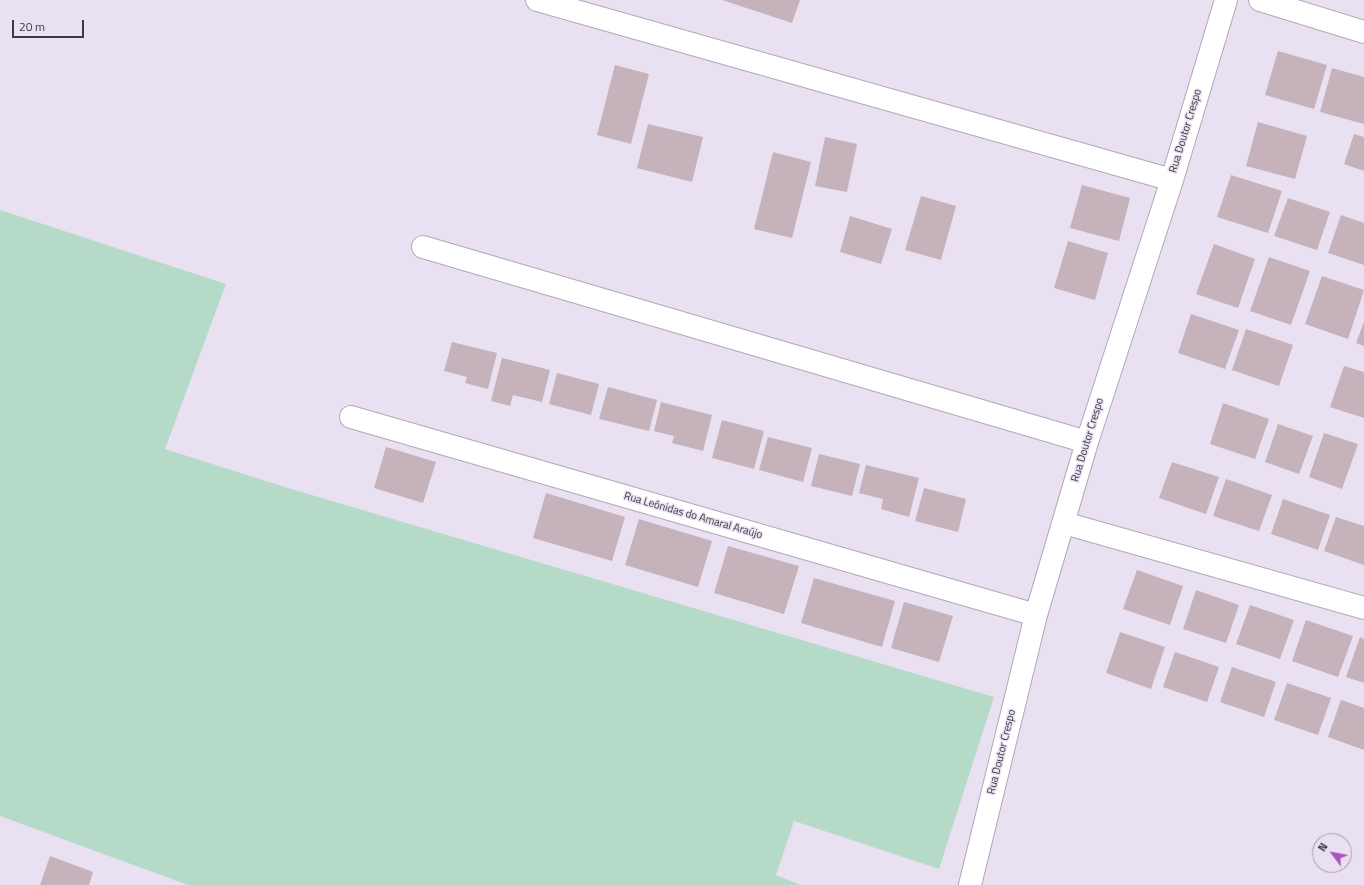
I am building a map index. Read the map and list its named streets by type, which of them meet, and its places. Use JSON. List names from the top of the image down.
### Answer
{
  "streets": {
    "street": ["Rua Doutor Crespo", "Rua Leônidas do Amaral Araújo"]
  },
  "crossings": [
    ["Rua Doutor Crespo", "Rua Leônidas do Amaral Araújo"]
  ],
  "scale_bar": "20 m",
  "north": "top left"
}
